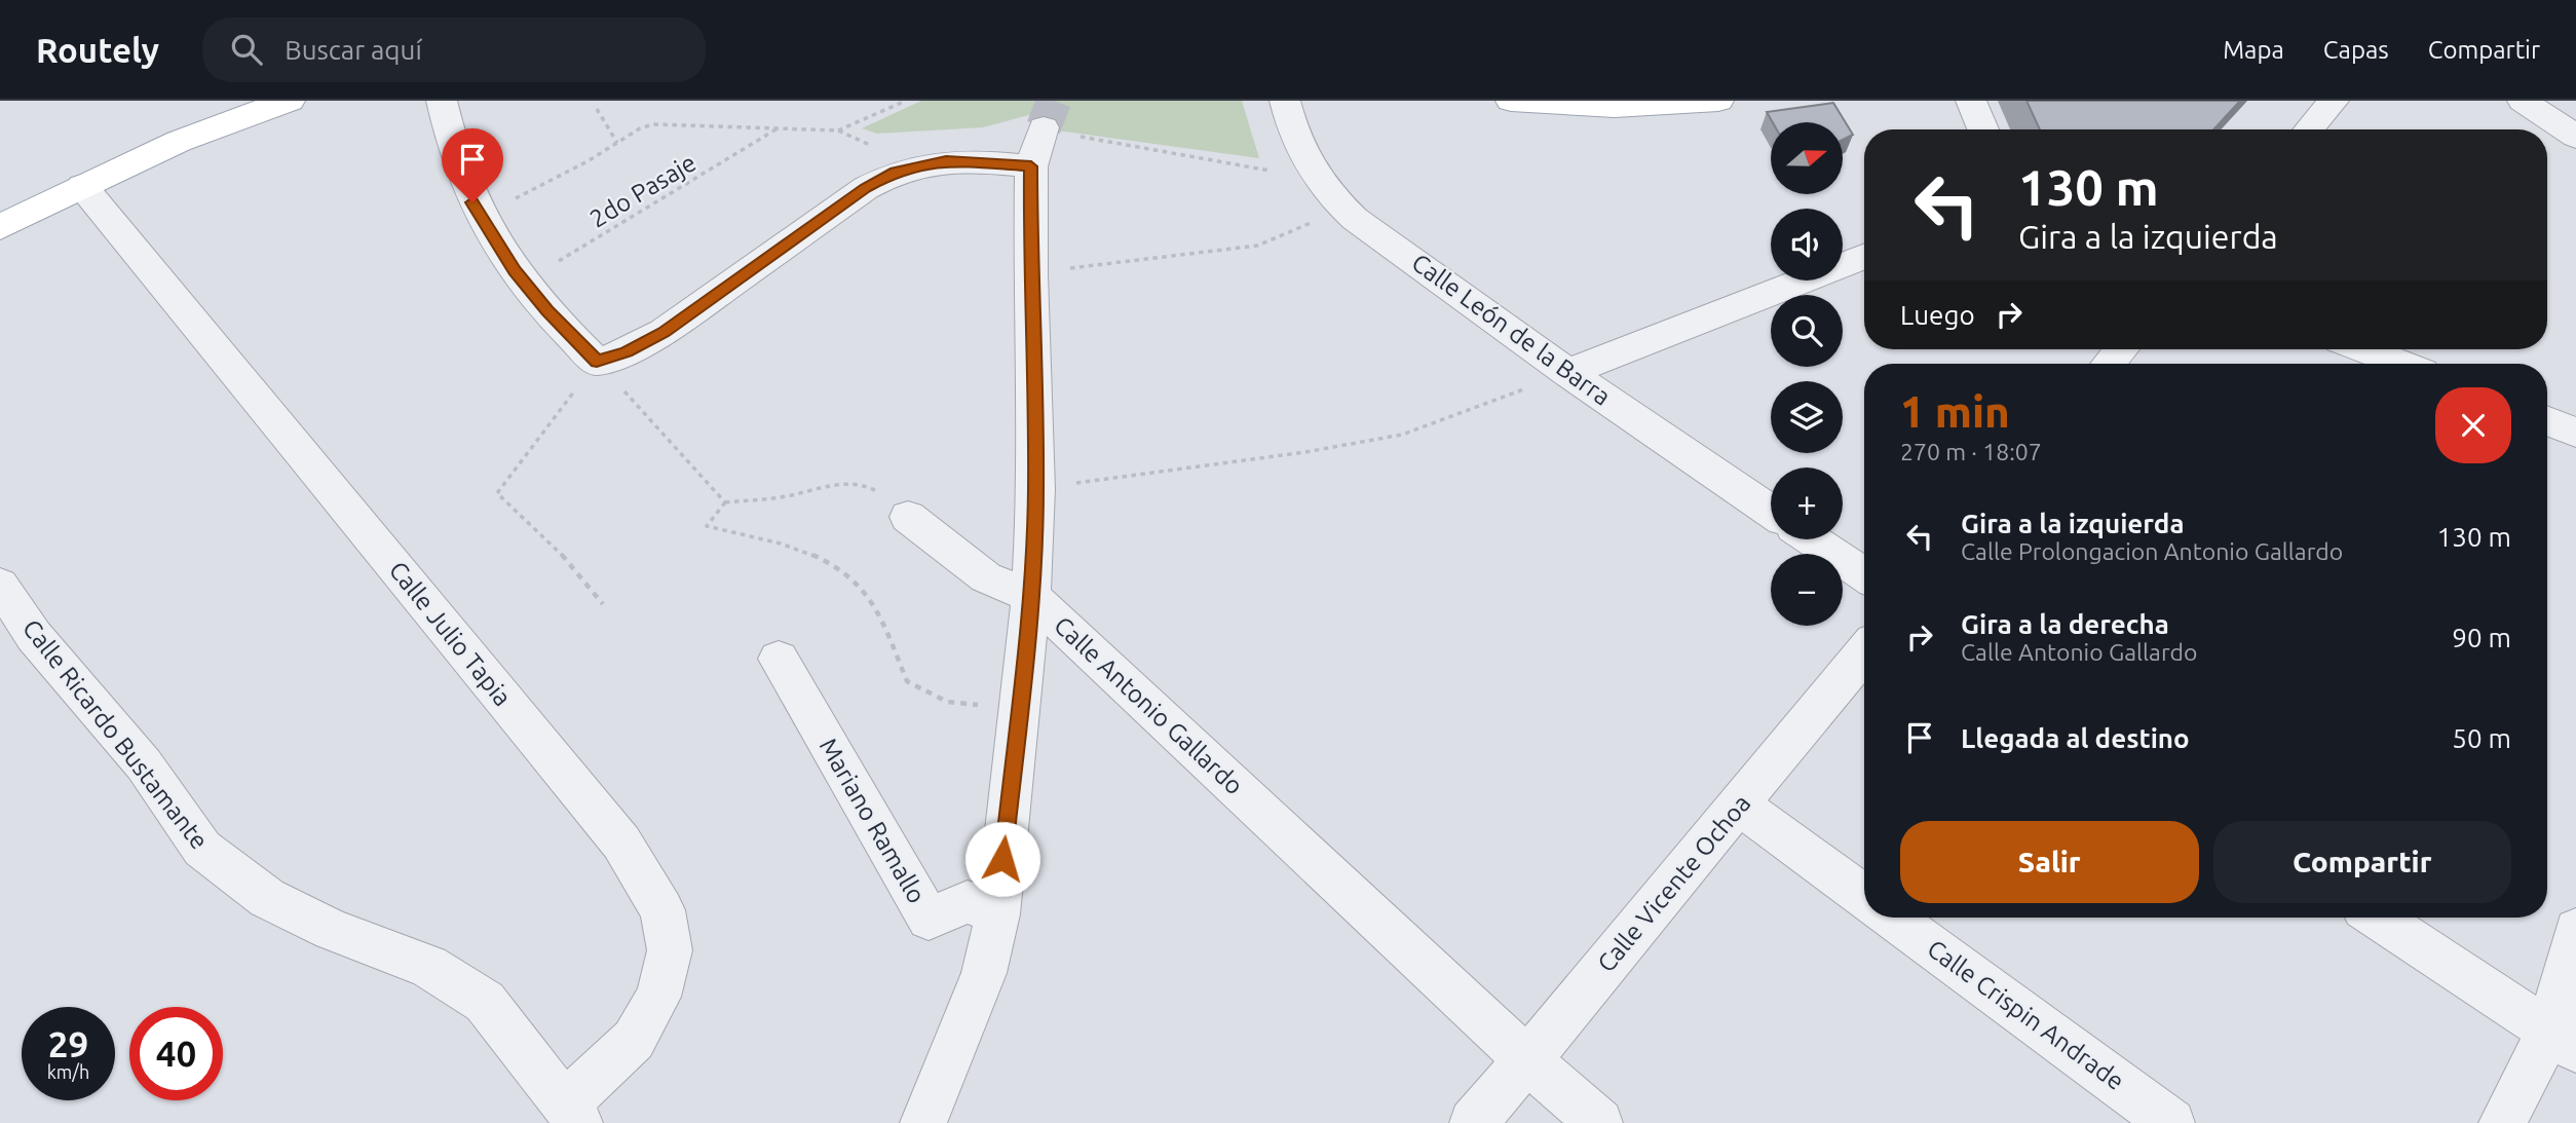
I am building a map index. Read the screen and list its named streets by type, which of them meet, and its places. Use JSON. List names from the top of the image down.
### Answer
{
  "streets": {
    "street": [
      "Calle León de la Barra",
      "Calle Julio Tapia",
      "Calle Antonio Gallardo",
      "Calle Ricardo Bustamante",
      "Mariano Ramallo",
      "Calle Vicente Ochoa",
      "Calle Crispin Andrade"
    ],
    "path": ["2do Pasaje"]
  },
  "crossings": [
    ["Calle Julio Tapia", "Calle Ricardo Bustamante"],
    ["Calle Antonio Gallardo", "Calle Vicente Ochoa"]
  ],
  "north": "right",
  "page": {
    "header": "Routely",
    "search": "Buscar aquí",
    "nav": ["Mapa", "Capas", "Compartir"],
    "map_buttons": ["+", "−"],
    "turn": ["130 m", "Gira a la izquierda"],
    "then": "Luego",
    "heading": ["1 min", "270 m · 18:07"],
    "list": [
      {
        "name": "Gira a la izquierda",
        "note": "Calle Prolongacion Antonio Gallardo",
        "value": "130 m"
      },
      {
        "name": "Gira a la derecha",
        "note": "Calle Antonio Gallardo",
        "value": "90 m"
      },
      {
        "name": "Llegada al destino",
        "value": "50 m"
      }
    ],
    "buttons": ["Salir", "Compartir"],
    "speed": "29 km/h",
    "limit": "40"
  }
}
